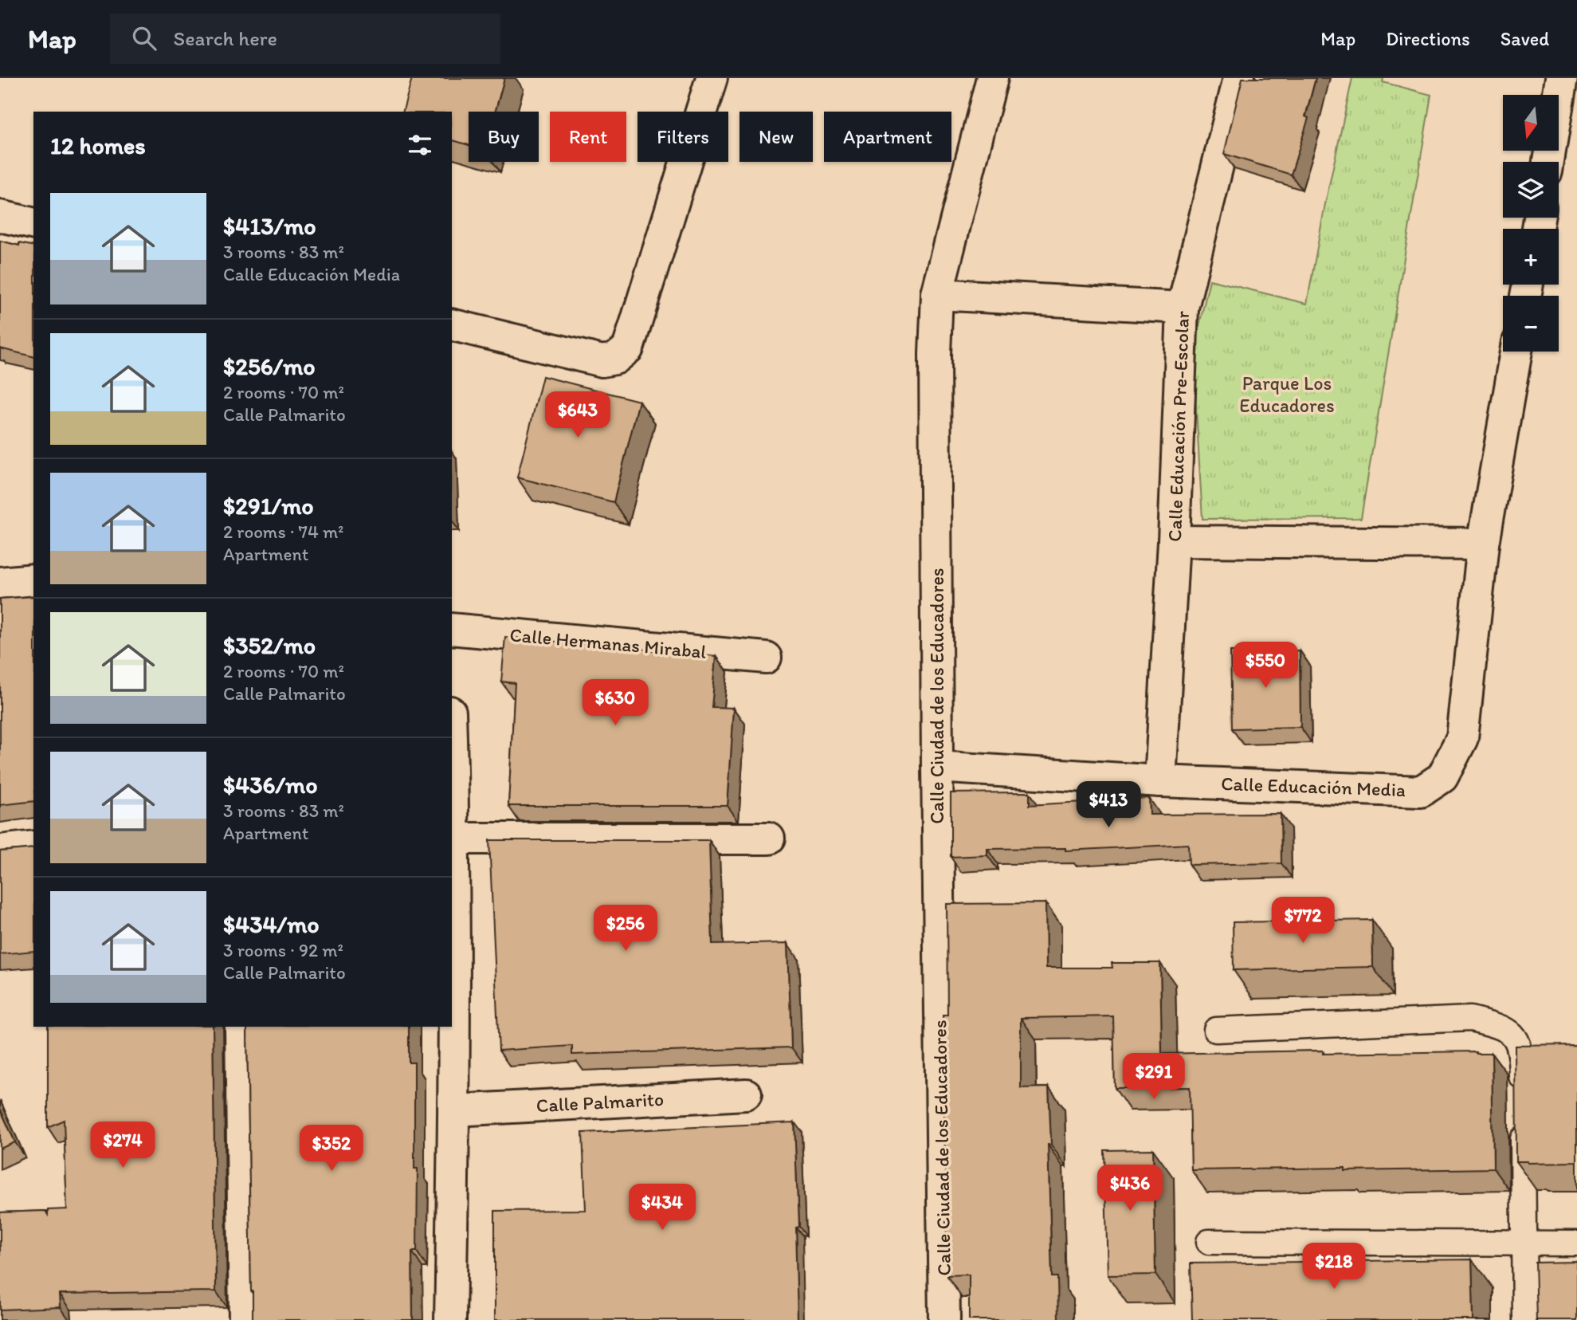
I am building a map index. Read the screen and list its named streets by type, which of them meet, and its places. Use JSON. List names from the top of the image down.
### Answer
{
  "streets": {
    "street": [
      "Calle Educación Pre-Escolar",
      "Calle Hermanas Mirabal",
      "Calle Ciudad de los Educadores",
      "Calle Educación Media",
      "Calle Palmarito"
    ]
  },
  "crossings": [
    ["Calle Educación Pre-Escolar", "Calle Educación Media"],
    ["Calle Ciudad de los Educadores", "Calle Educación Media"]
  ],
  "parks": ["Parque Los Educadores"],
  "north": "bottom",
  "page": {
    "header": "Map",
    "search": "Search here",
    "nav": ["Map", "Directions", "Saved"],
    "map_buttons": ["+", "−"],
    "chip": [
      "Buy",
      "Rent",
      "Filters",
      "New",
      "Apartment"
    ],
    "heading": "12 homes",
    "list": [
      {
        "name": "$413/mo",
        "note": "3 rooms · 83 m² · Calle Educación Media"
      },
      {
        "name": "$256/mo",
        "note": "2 rooms · 70 m² · Calle Palmarito"
      },
      {
        "name": "$291/mo",
        "note": "2 rooms · 74 m² · Apartment"
      },
      {
        "name": "$352/mo",
        "note": "2 rooms · 70 m² · Calle Palmarito"
      },
      {
        "name": "$436/mo",
        "note": "3 rooms · 83 m² · Apartment"
      },
      {
        "name": "$434/mo",
        "note": "3 rooms · 92 m² · Calle Palmarito"
      }
    ],
    "price": [
      "$643",
      "$550",
      "$630",
      "$413",
      "$772",
      "$256",
      "$291",
      "$274",
      "$352",
      "$436",
      "$434",
      "$218"
    ]
  }
}
